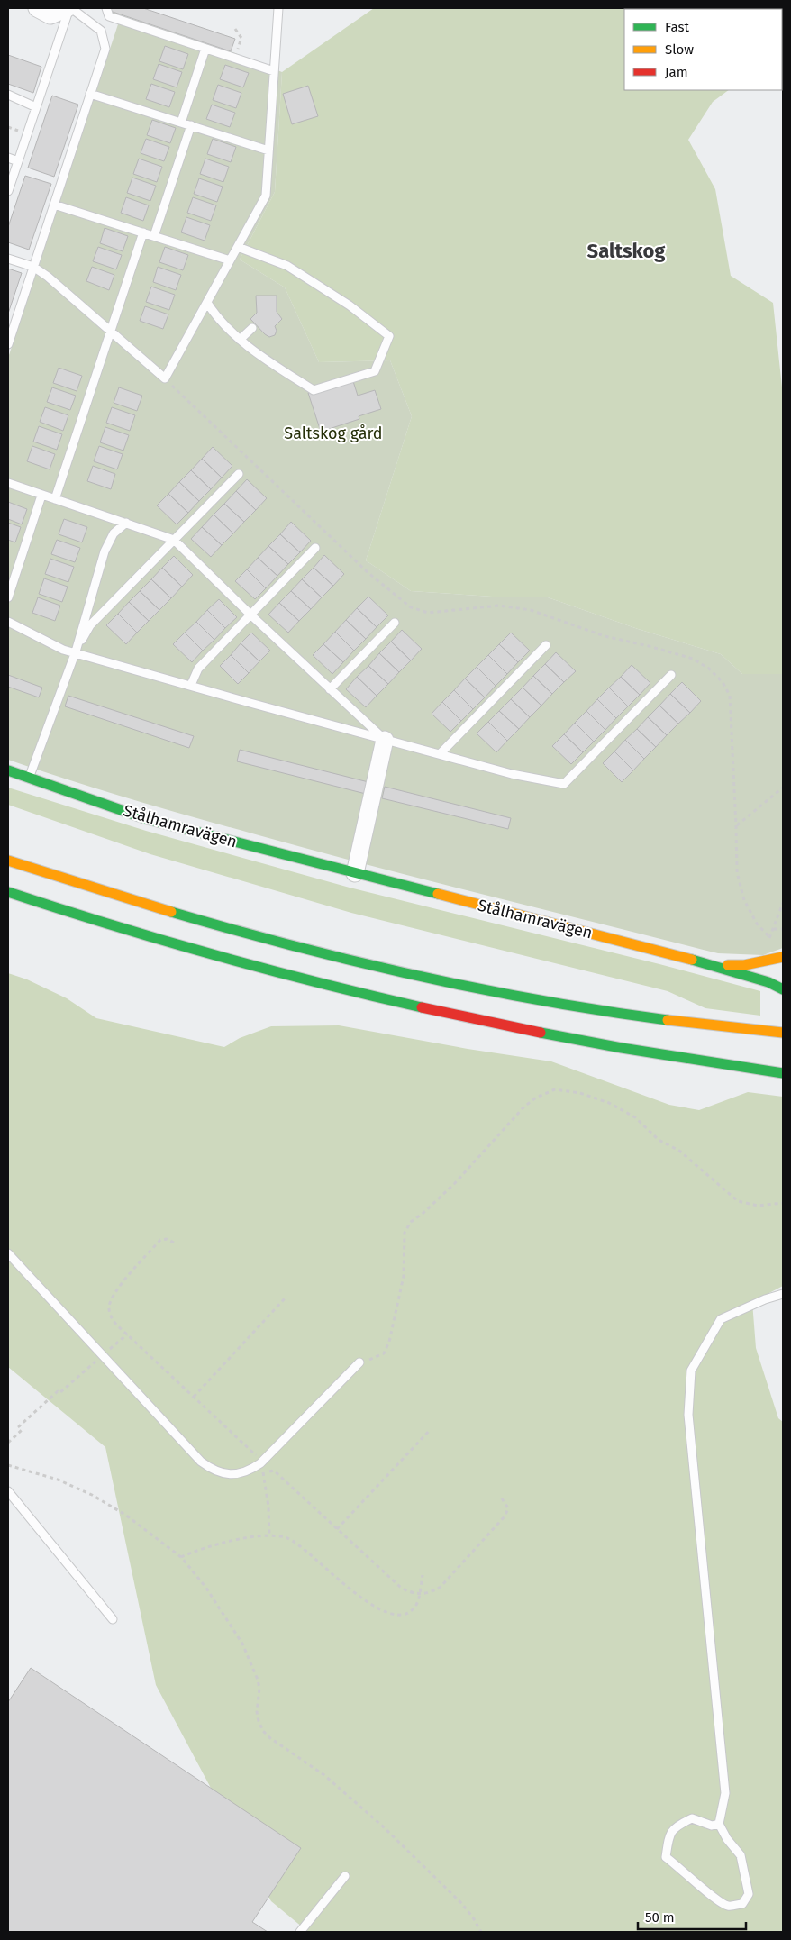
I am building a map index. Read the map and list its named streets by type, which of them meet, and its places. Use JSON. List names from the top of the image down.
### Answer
{
  "streets": {
    "main road": ["Stålhamravägen"]
  },
  "districts": ["Saltskog"],
  "parks": ["Saltskog gård"],
  "legend": ["Fast", "Slow", "Jam"],
  "scale_bar": "50 m"
}
